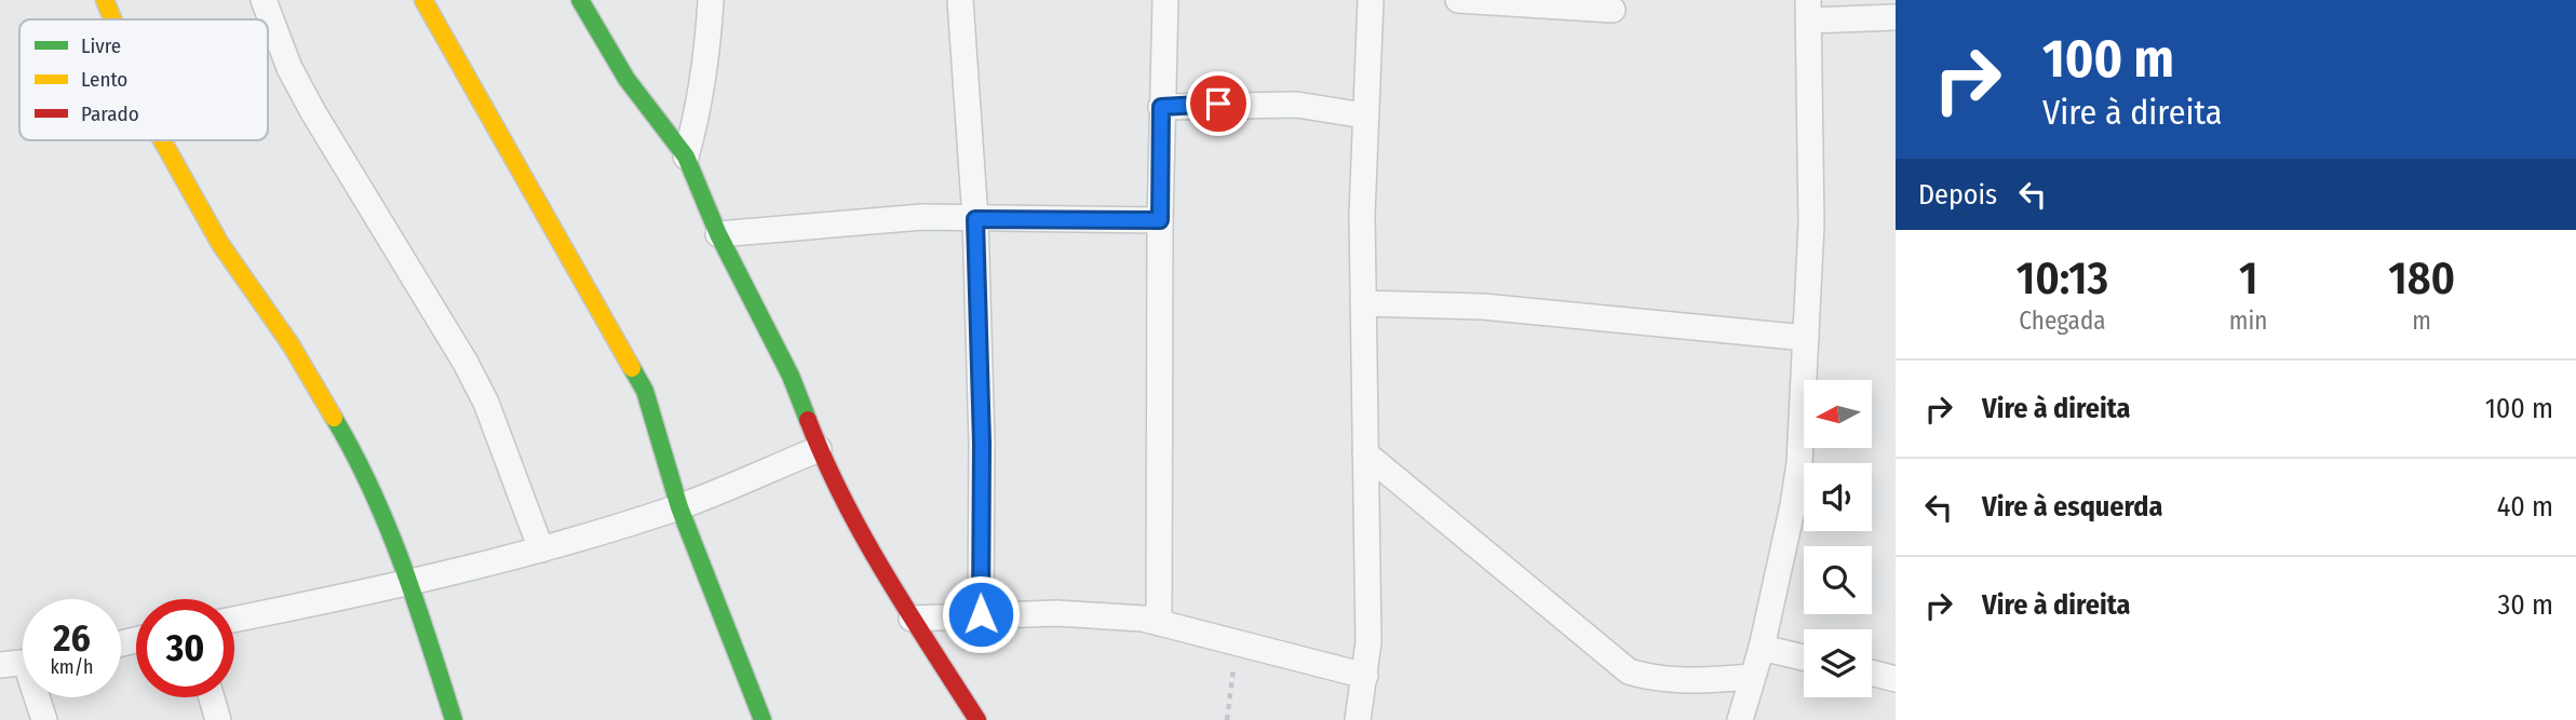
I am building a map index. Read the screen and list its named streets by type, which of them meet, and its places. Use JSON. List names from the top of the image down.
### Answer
{
  "legend": ["Livre", "Lento", "Parado"],
  "north": "left",
  "page": {
    "turn": ["100 m", "Vire à direita"],
    "then": "Depois",
    "eta": [
      "10:13",
      "Chegada",
      "1",
      "min",
      "180",
      "m"
    ],
    "list": [
      {
        "name": "Vire à direita",
        "value": "100 m"
      },
      {
        "name": "Vire à esquerda",
        "value": "40 m"
      },
      {
        "name": "Vire à direita",
        "value": "30 m"
      }
    ],
    "speed": "26 km/h",
    "limit": "30"
  }
}
